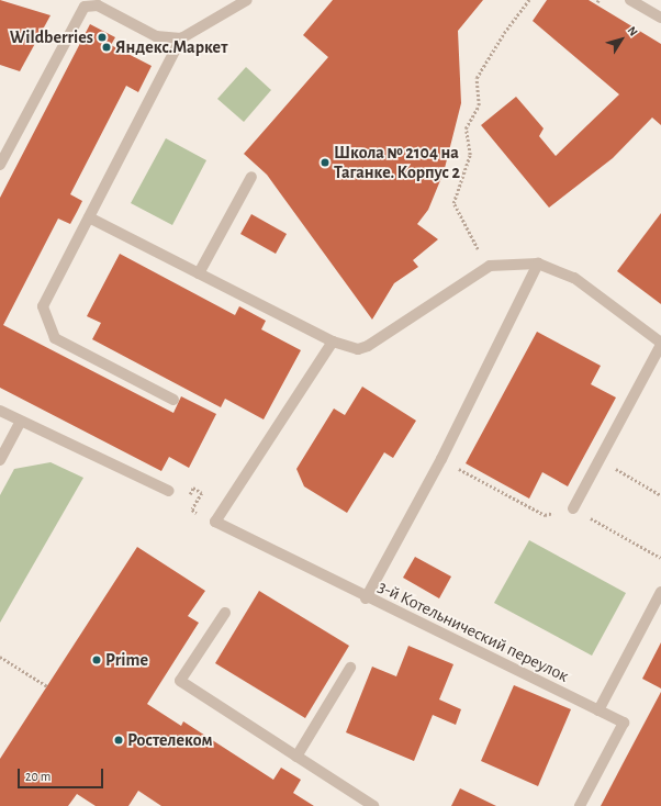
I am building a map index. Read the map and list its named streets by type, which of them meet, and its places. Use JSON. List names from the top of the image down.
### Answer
{
  "streets": {
    "street": ["3-й Котельнический переулок"]
  },
  "places": [
    "Wildberries",
    "Яндекс.Маркет",
    "Школа № 2104 на Таганке. Корпус 2",
    "Prime",
    "Ростелеком"
  ],
  "scale_bar": "20 m",
  "north": "top right"
}
